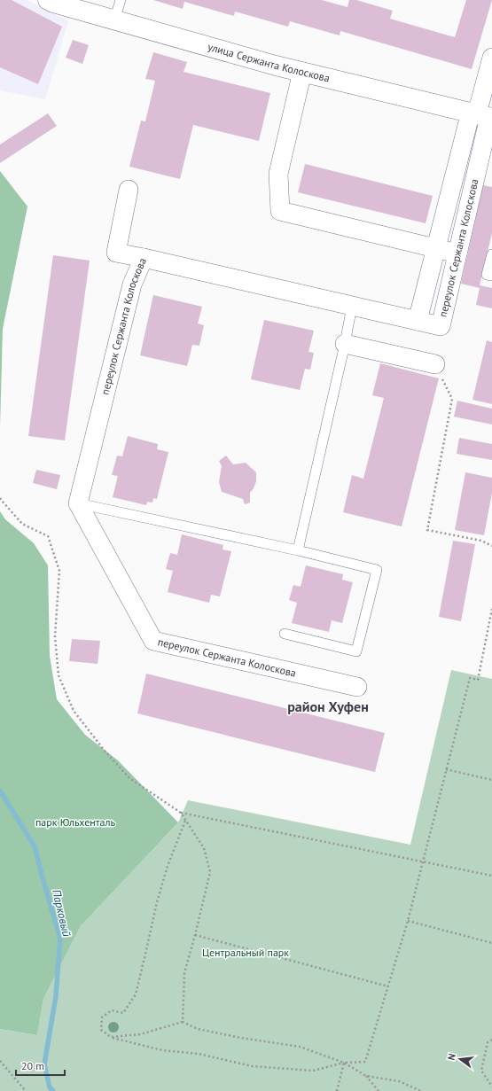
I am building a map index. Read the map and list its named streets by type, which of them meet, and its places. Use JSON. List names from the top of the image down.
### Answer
{
  "streets": {
    "main road": ["улица Сержанта Колоскова"],
    "street": ["переулок Сержанта Колоскова"]
  },
  "crossings": [
    ["улица Сержанта Колоскова", "переулок Сержанта Колоскова"]
  ],
  "districts": ["район Хуфен"],
  "water": ["Парковый"],
  "parks": ["парк Юльхенталь", "Центральный парк"],
  "scale_bar": "20 m",
  "north": "left"
}
